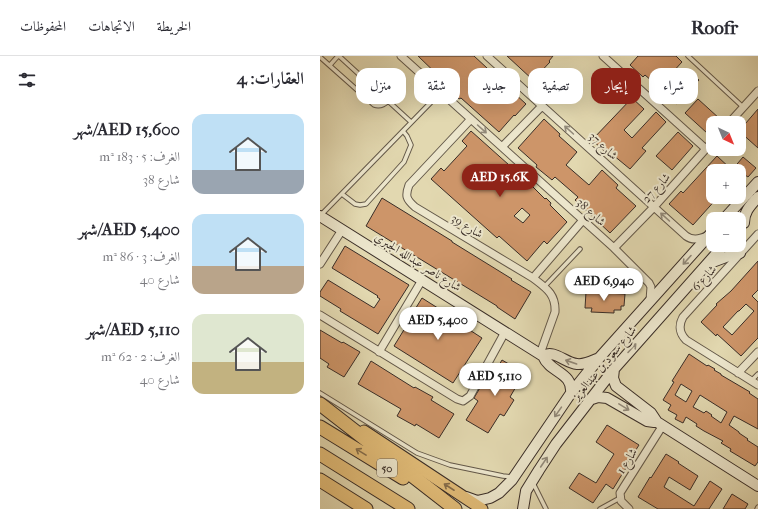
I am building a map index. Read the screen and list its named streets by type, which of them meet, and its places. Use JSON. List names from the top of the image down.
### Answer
{
  "streets": {
    "highway": ["50"],
    "main road": ["شارع ناصر عبدالله الجبري", "شارع سعود بن عبدالعزيز"],
    "street": [
      "شارع 37",
      "شارع 27",
      "شارع 38",
      "شارع 39",
      "شارع 6",
      "شارع 1"
    ]
  },
  "crossings": [
    ["شارع 37", "شارع 27"],
    ["شارع 27", "شارع 38"],
    ["شارع 38", "شارع 39"],
    ["شارع 38", "شارع سعود بن عبدالعزيز"],
    ["شارع 39", "شارع ناصر عبدالله الجبري"],
    ["شارع ناصر عبدالله الجبري", "شارع سعود بن عبدالعزيز"]
  ],
  "one_way": ["شارع 37"],
  "north": "bottom right",
  "page": {
    "header": "Roofr",
    "nav": ["الخريطة", "الاتجاهات", "المحفوظات"],
    "heading": "العقارات: 4",
    "chip": [
      "شراء",
      "إيجار",
      "تصفية",
      "جديد",
      "شقة",
      "منزل"
    ],
    "list": [
      {
        "name": "AED 15,600/شهر",
        "note": "الغرف: 5 · 183 m² · شارع 38"
      },
      {
        "name": "AED 5,400/شهر",
        "note": "الغرف: 3 · 86 m² · شارع 40"
      },
      {
        "name": "AED 5,110/شهر",
        "note": "الغرف: 2 · 62 m² · شارع 40"
      }
    ],
    "map_buttons": ["+", "−"],
    "price": [
      "AED 15.6K",
      "AED 6,940",
      "AED 5,400",
      "AED 5,110"
    ]
  }
}
